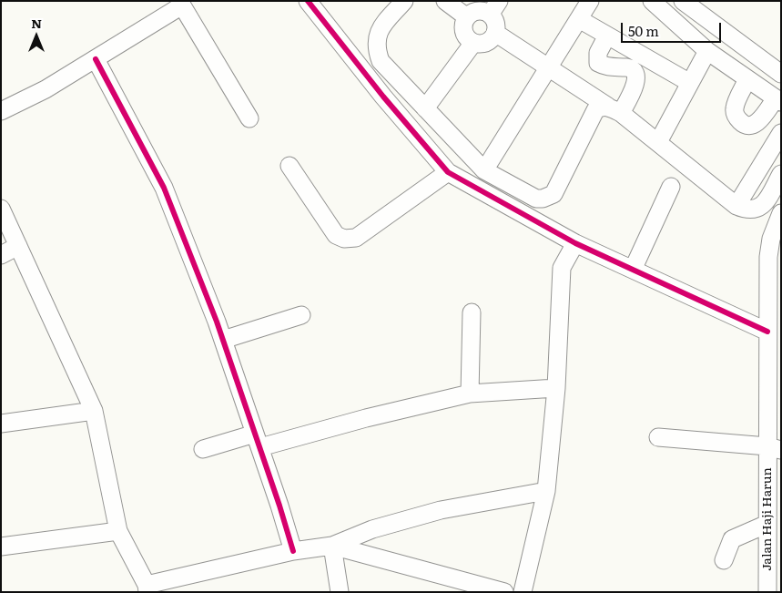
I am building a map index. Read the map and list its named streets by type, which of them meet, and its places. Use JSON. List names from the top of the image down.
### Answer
{
  "streets": {
    "street": ["Jalan Haji Harun"]
  },
  "scale_bar": "50 m",
  "north": "top"
}
